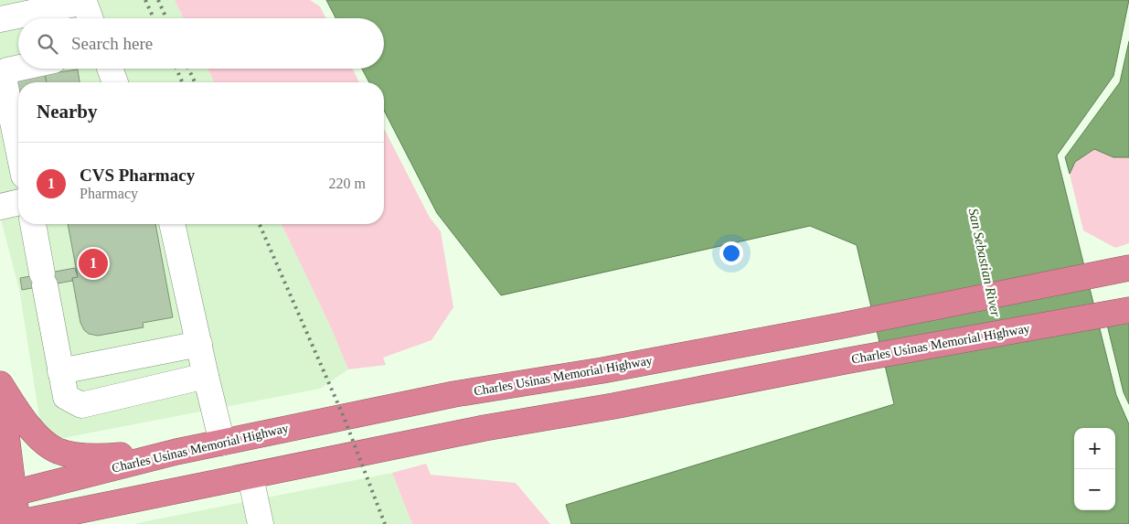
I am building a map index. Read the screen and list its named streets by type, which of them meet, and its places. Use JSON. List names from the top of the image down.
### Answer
{
  "streets": {
    "highway": ["Charles Usinas Memorial Highway"]
  },
  "water": ["San Sebastian River"],
  "page": {
    "search": "Search here",
    "heading": "Nearby",
    "list": [
      {
        "mark": "1",
        "name": "CVS Pharmacy",
        "note": "Pharmacy",
        "value": "220 m"
      }
    ],
    "pins": "1",
    "map_buttons": ["+", "−"]
  }
}
